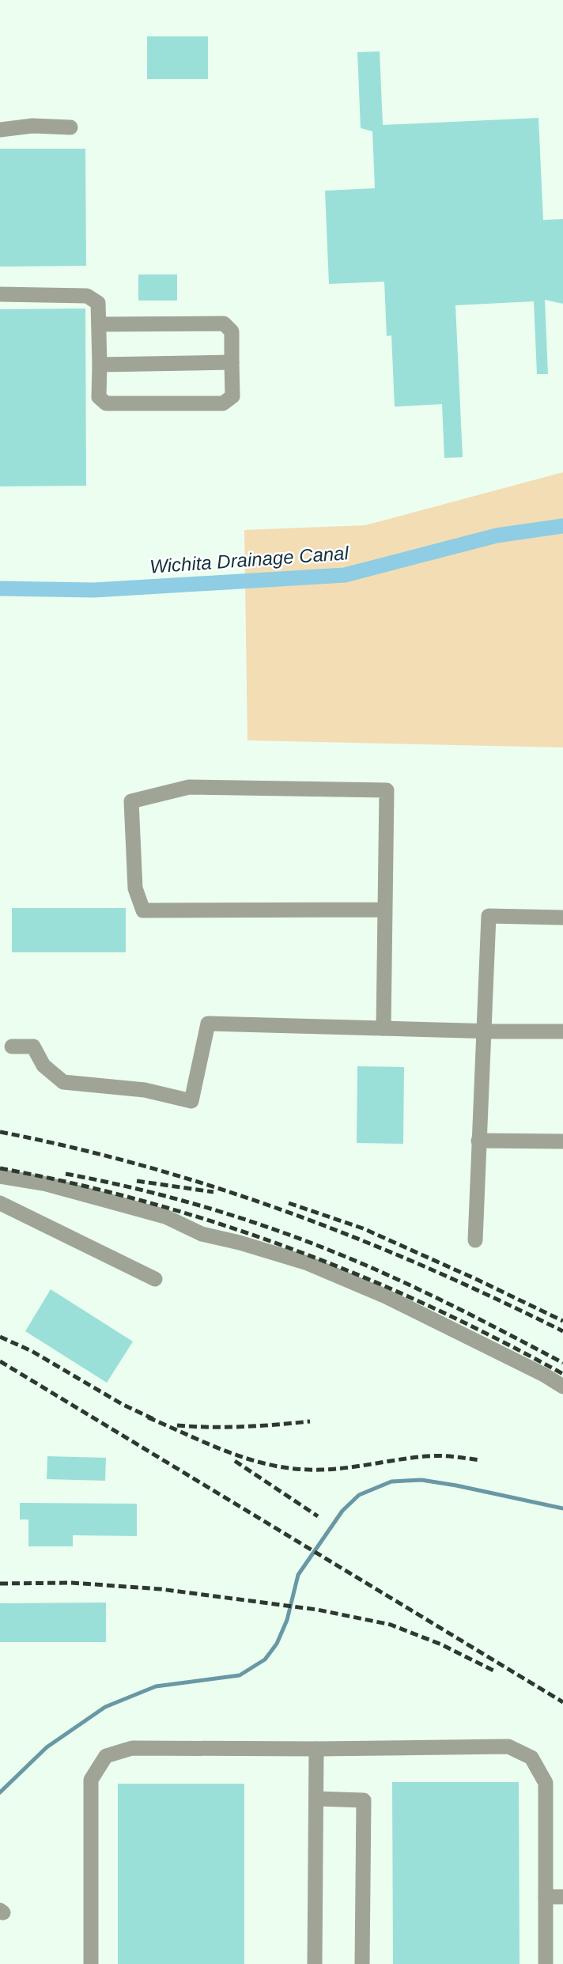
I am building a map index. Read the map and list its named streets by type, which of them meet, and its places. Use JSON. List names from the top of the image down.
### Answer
{
  "water": ["Wichita Drainage Canal"]
}
